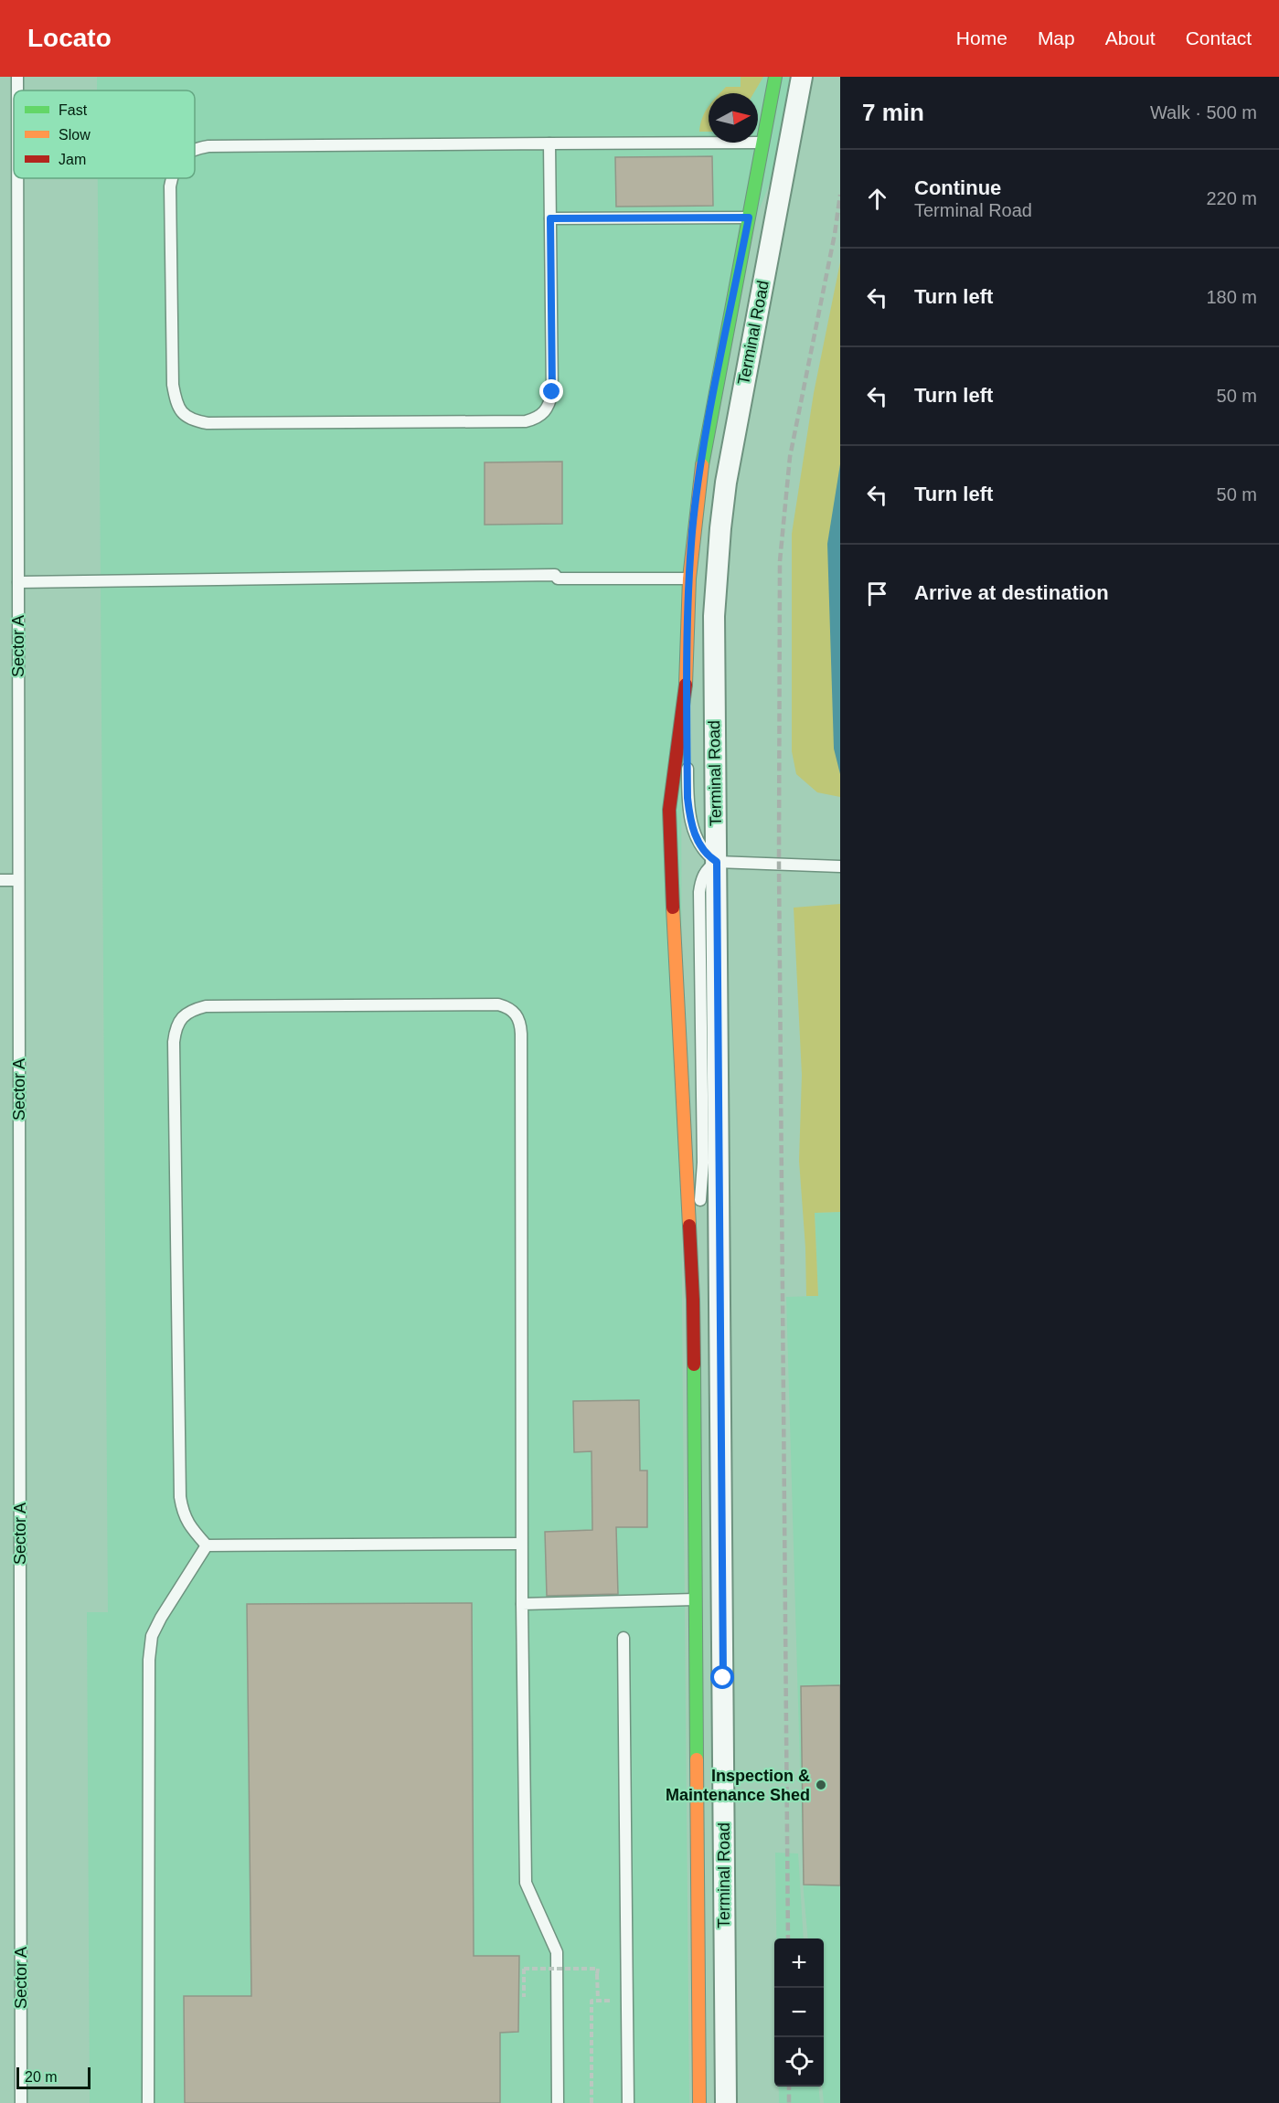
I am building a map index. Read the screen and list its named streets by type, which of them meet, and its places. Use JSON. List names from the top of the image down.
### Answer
{
  "streets": {
    "street": ["Terminal Road"],
    "lane": ["Sector A"]
  },
  "places": ["Inspection & Maintenance Shed"],
  "legend": ["Fast", "Slow", "Jam"],
  "scale_bar": "20 m",
  "north": "right",
  "page": {
    "header": "Locato",
    "nav": [
      "Home",
      "Map",
      "About",
      "Contact"
    ],
    "heading": ["7 min", "Walk · 500 m"],
    "list": [
      ["Continue", "Terminal Road", "220 m"],
      ["Turn left", "180 m"],
      ["Turn left", "50 m"],
      ["Turn left", "50 m"],
      "Arrive at destination"
    ],
    "map_buttons": ["+", "−"],
    "scale": "20 m"
  }
}
